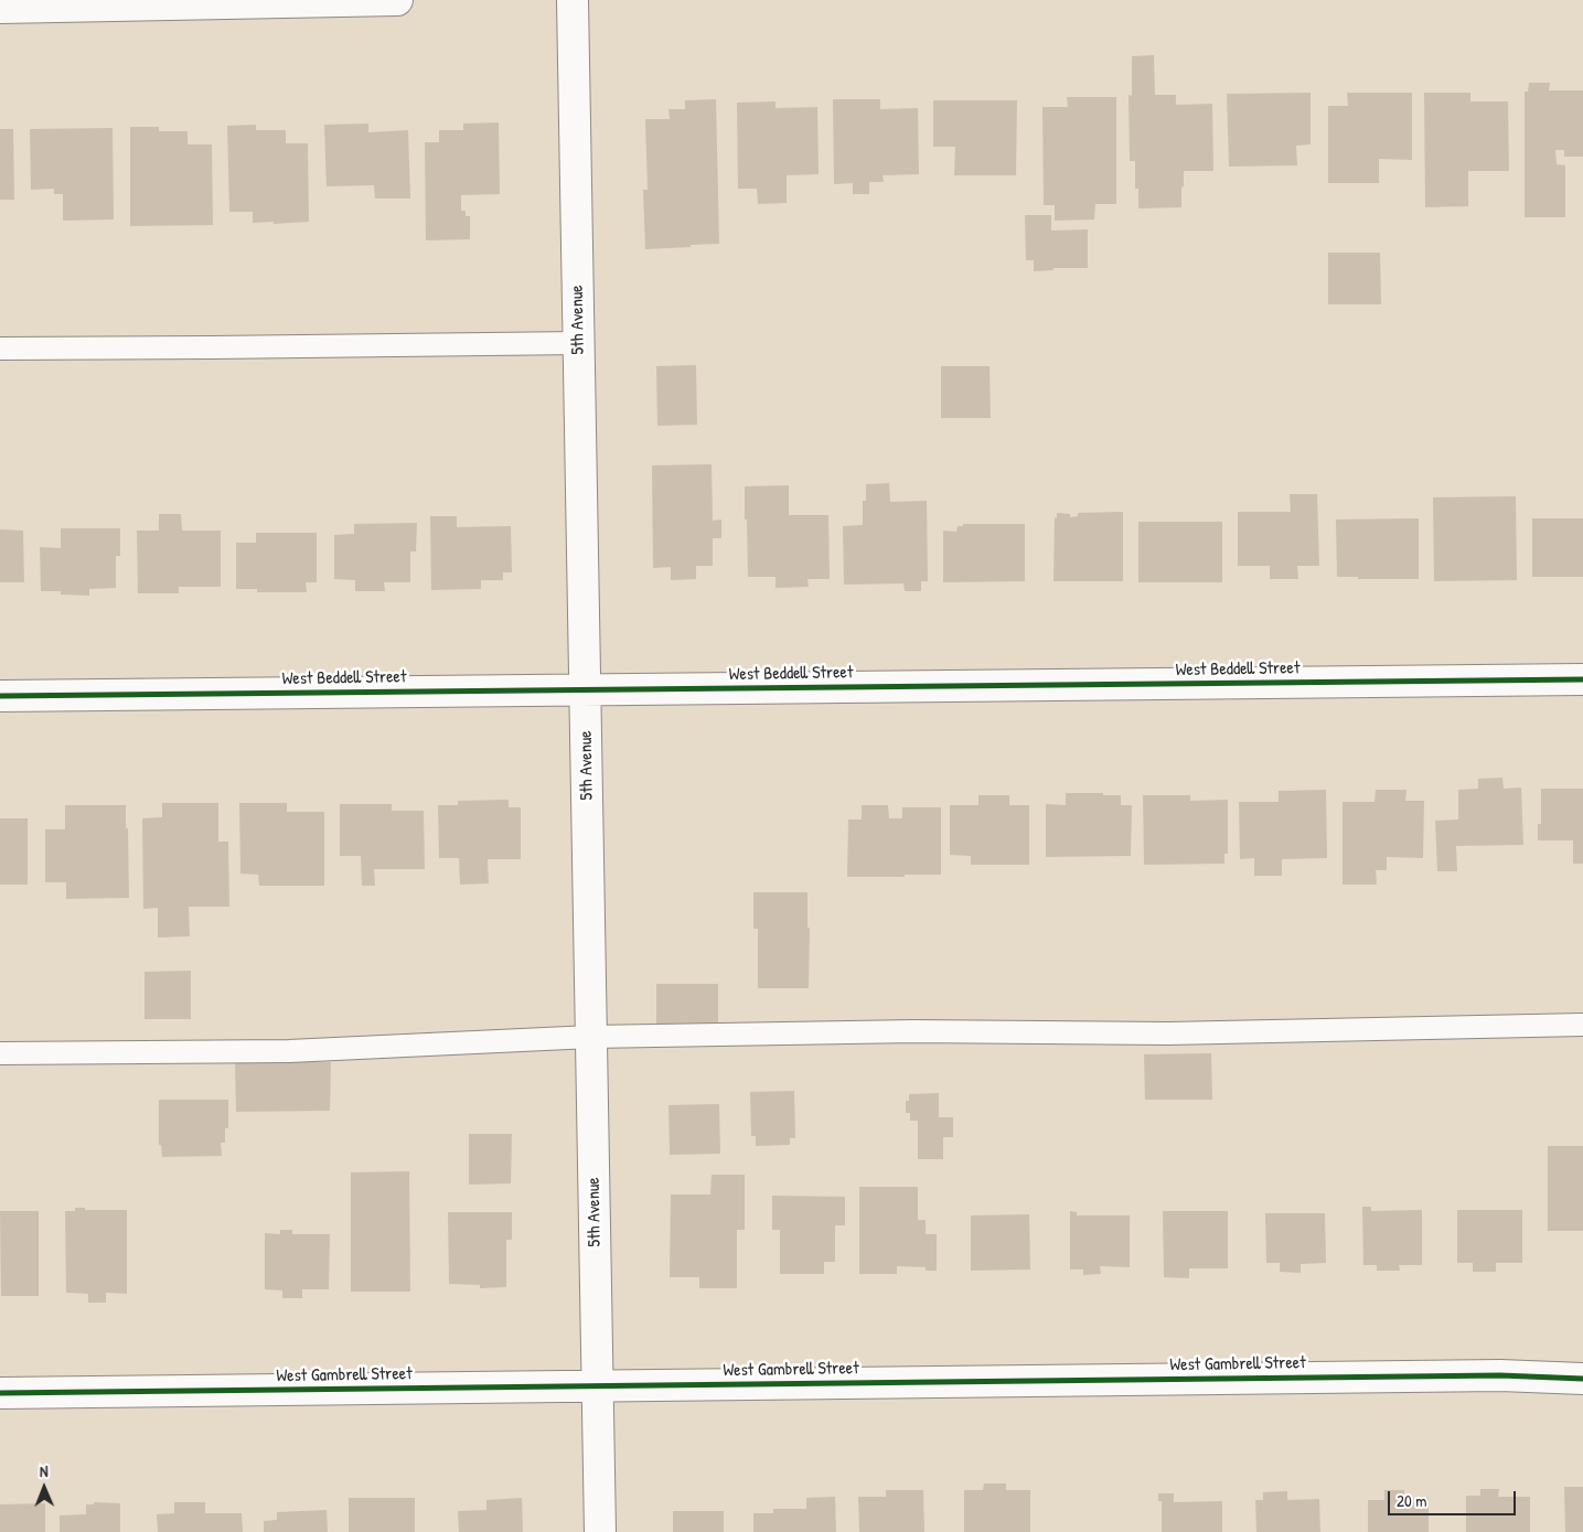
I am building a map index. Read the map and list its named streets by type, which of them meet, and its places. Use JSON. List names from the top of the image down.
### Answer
{
  "streets": {
    "street": ["5th Avenue", "West Beddell Street", "West Gambrell Street"]
  },
  "crossings": [
    ["5th Avenue", "West Beddell Street"],
    ["5th Avenue", "West Gambrell Street"]
  ],
  "scale_bar": "20 m",
  "north": "top"
}
